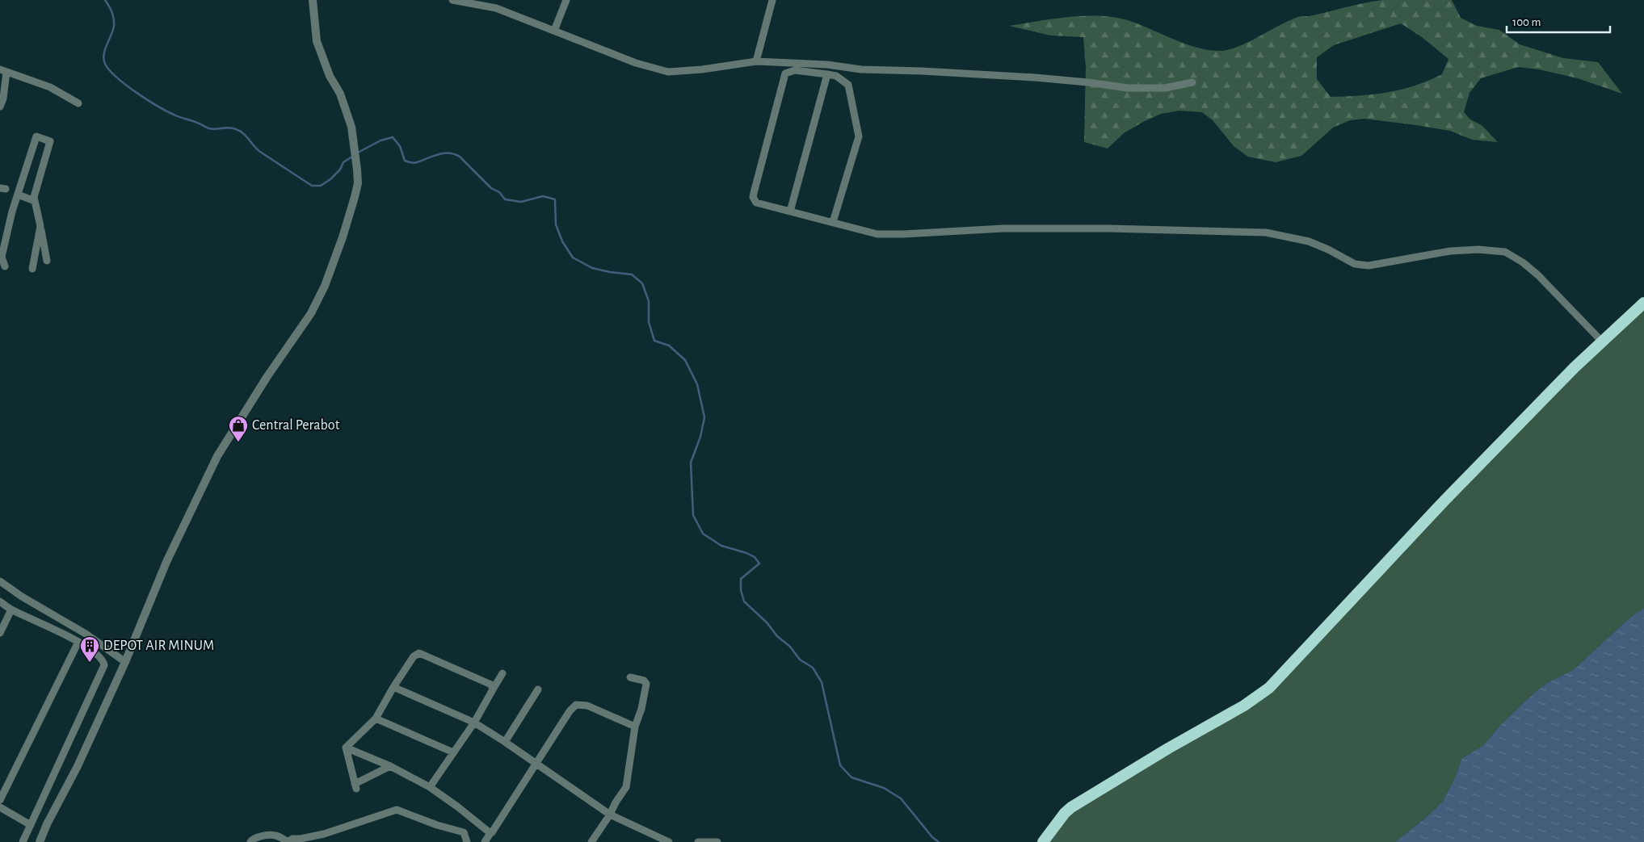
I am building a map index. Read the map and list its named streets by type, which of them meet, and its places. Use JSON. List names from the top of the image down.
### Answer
{
  "places": {
    "shop": ["Central Perabot"],
    "building": ["DEPOT AIR MINUM"]
  },
  "scale_bar": "100 m"
}
